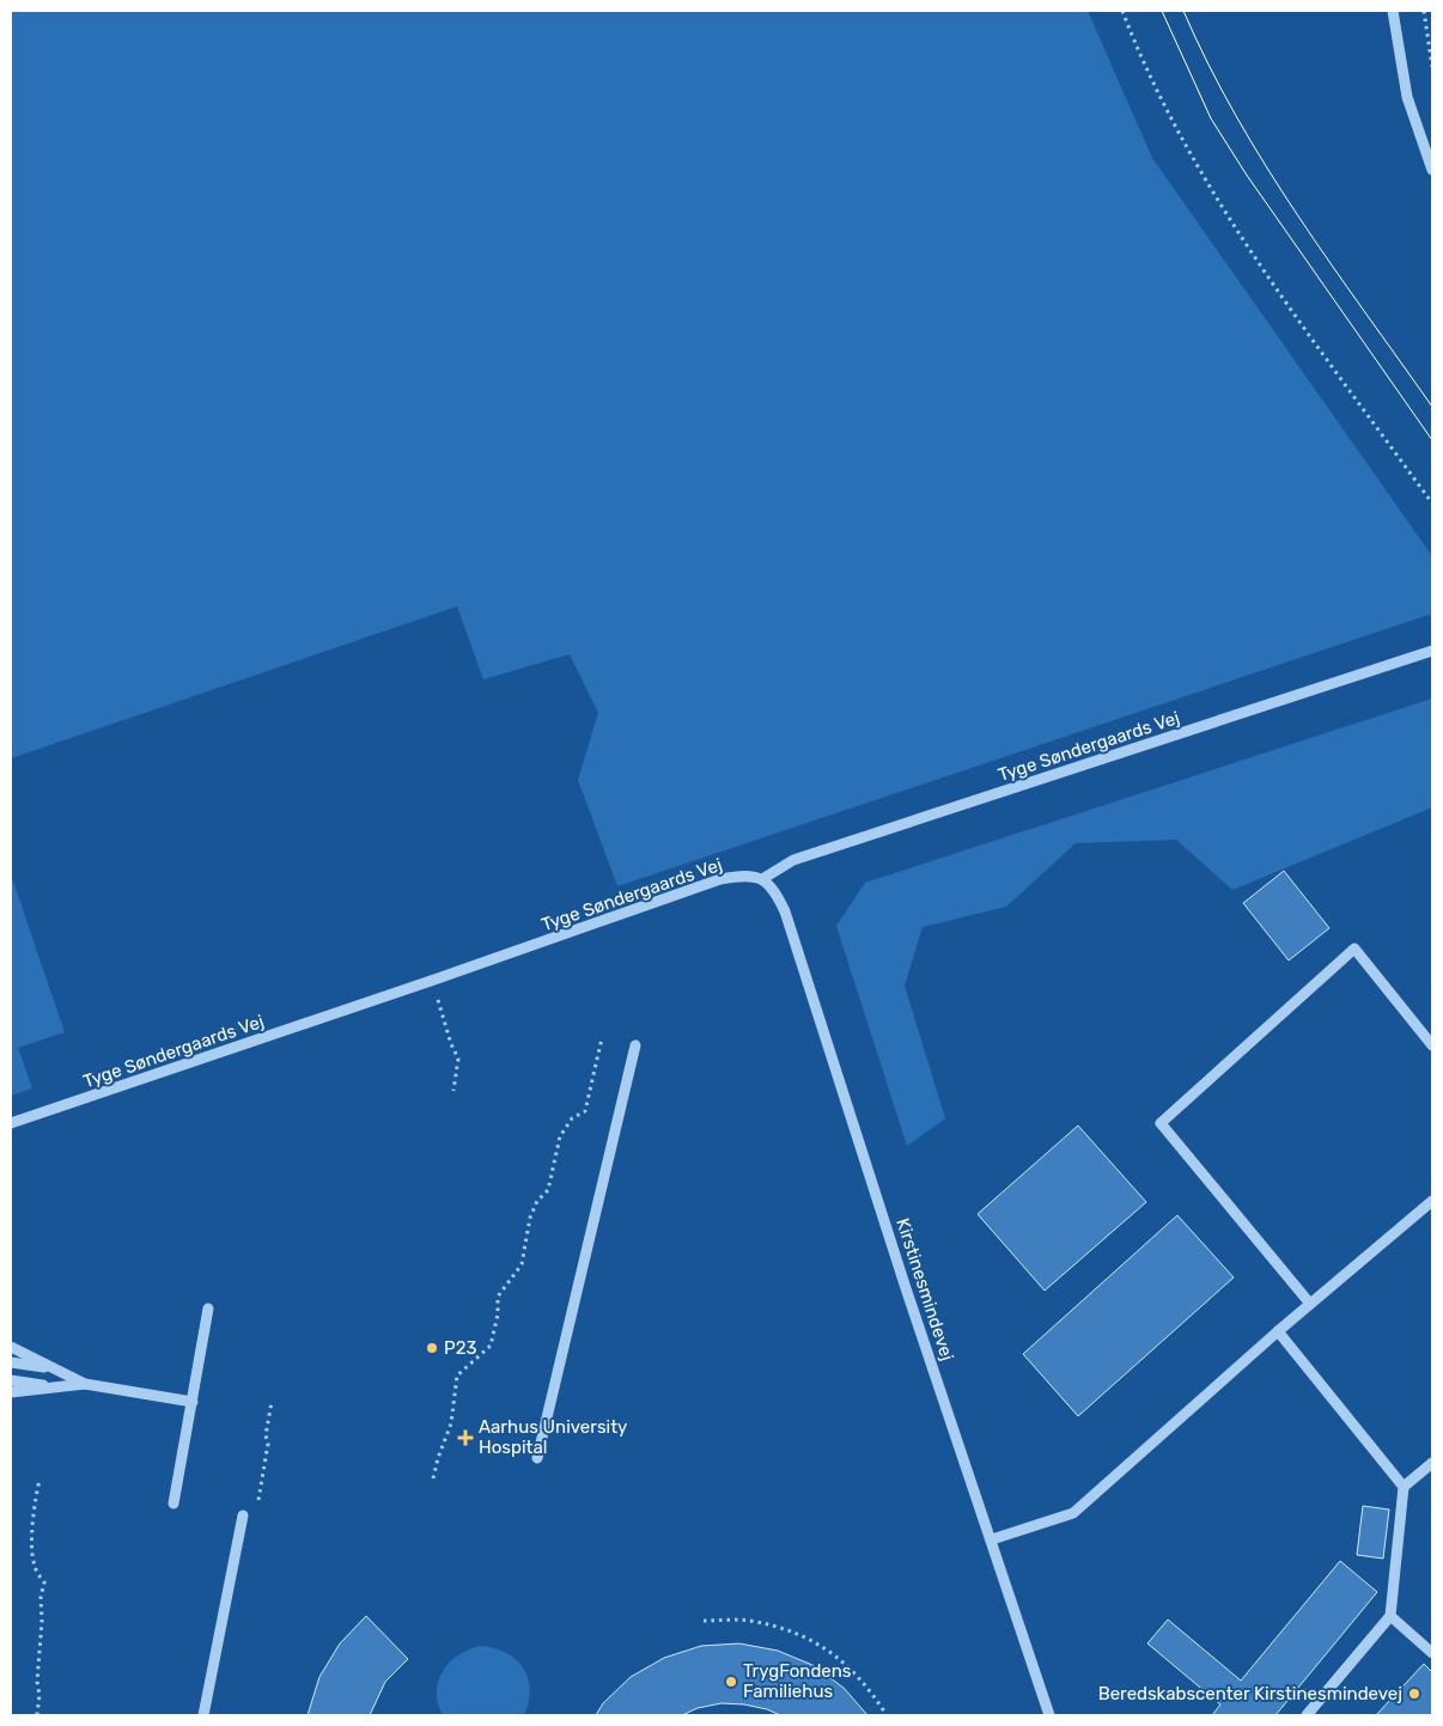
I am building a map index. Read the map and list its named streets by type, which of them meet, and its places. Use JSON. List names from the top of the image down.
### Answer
{
  "streets": {
    "street": ["Tyge Søndergaards Vej", "Kirstinesmindevej"]
  },
  "crossings": [
    ["Tyge Søndergaards Vej", "Kirstinesmindevej"]
  ],
  "places": {
    "other": ["P23", "TrygFondens Familiehus", "Beredskabscenter Kirstinesmindevej"],
    "health": ["Aarhus University Hospital"]
  }
}
